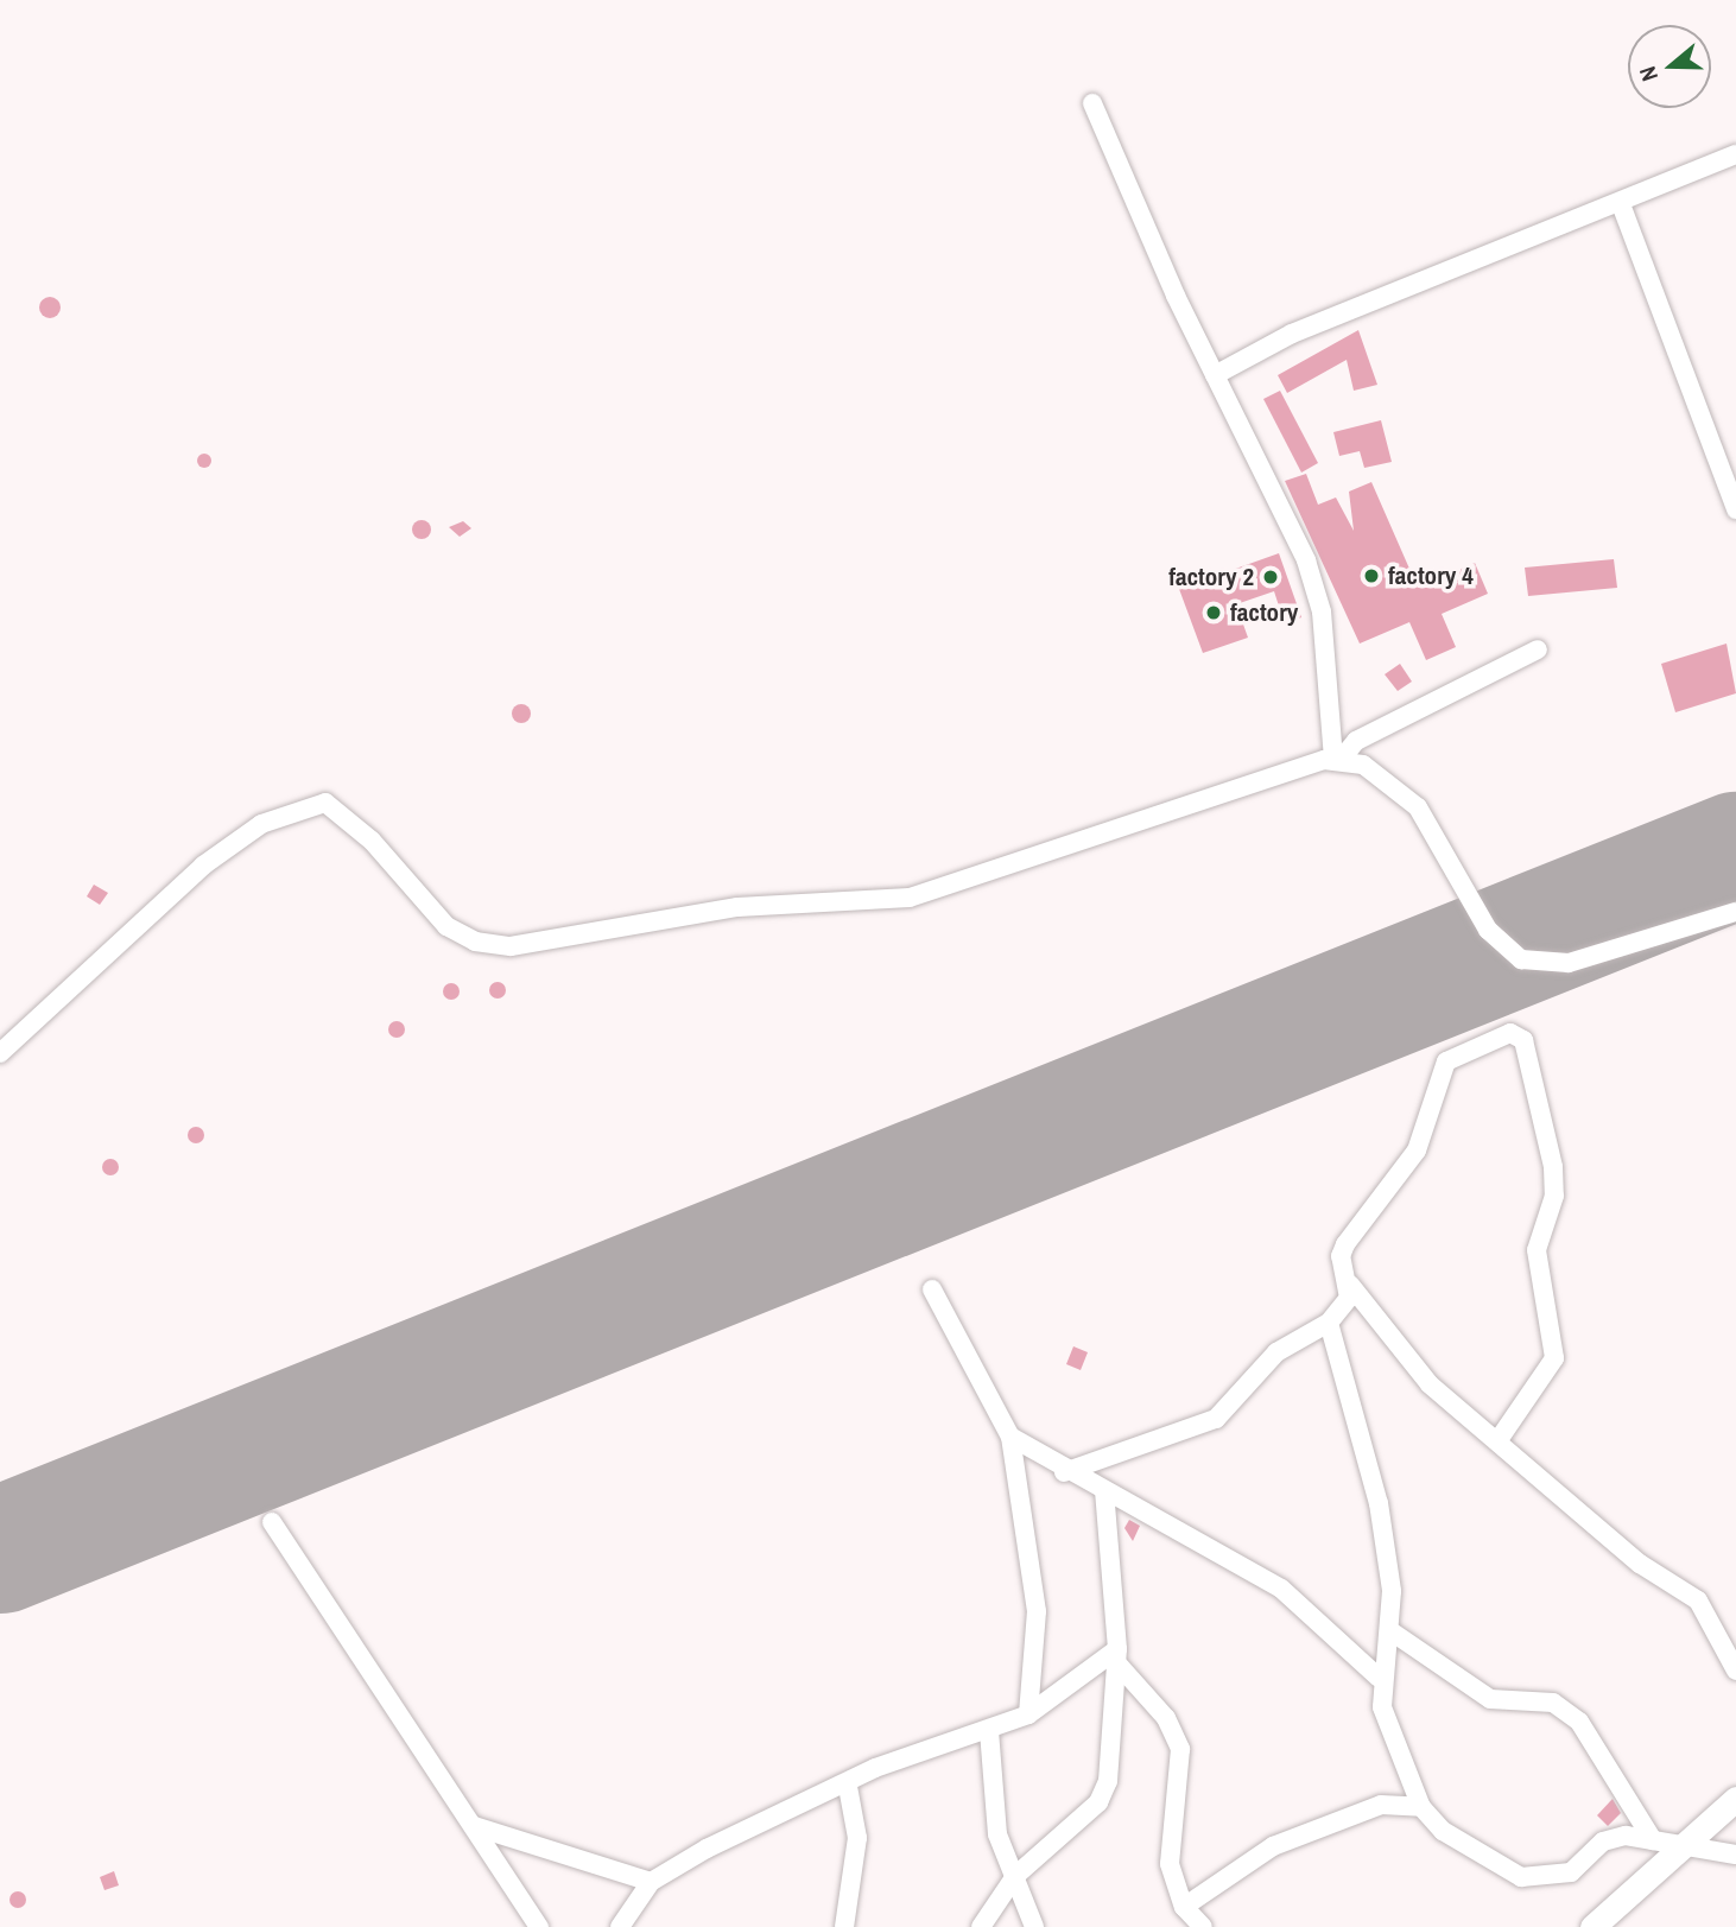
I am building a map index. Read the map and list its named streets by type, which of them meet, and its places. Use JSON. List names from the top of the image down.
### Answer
{
  "places": ["factory 4", "factory 2", "factory"],
  "north": "left"
}
